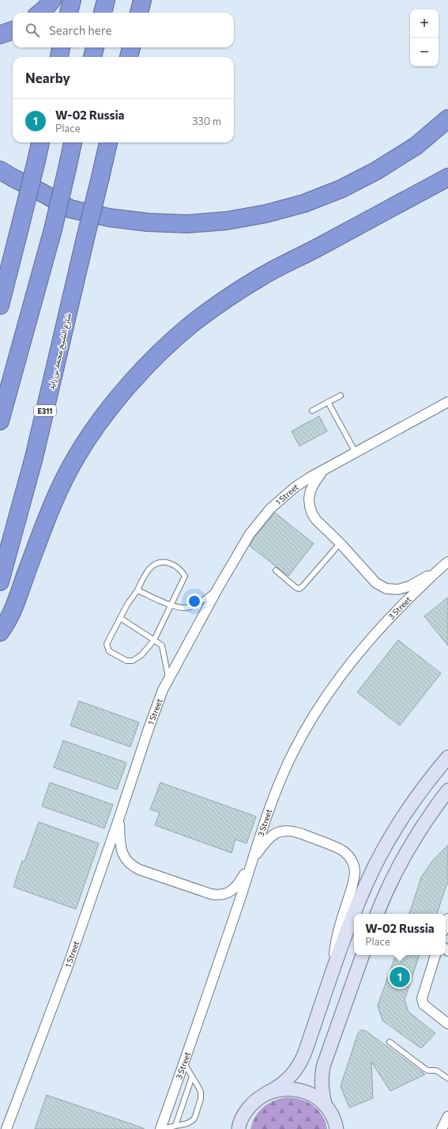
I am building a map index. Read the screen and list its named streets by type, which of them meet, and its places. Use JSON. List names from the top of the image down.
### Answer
{
  "streets": {
    "highway": ["شارع الشيخ محمد بن زايد", "E311"],
    "street": ["1 Street", "3 Street"]
  },
  "page": {
    "map_buttons": ["+", "−"],
    "search": "Search here",
    "heading": "Nearby",
    "list": [
      {
        "mark": "1",
        "name": "W-02 Russia",
        "note": "Place",
        "value": "330 m"
      }
    ],
    "popup": ["W-02 Russia", "Place"],
    "pins": "1"
  }
}
